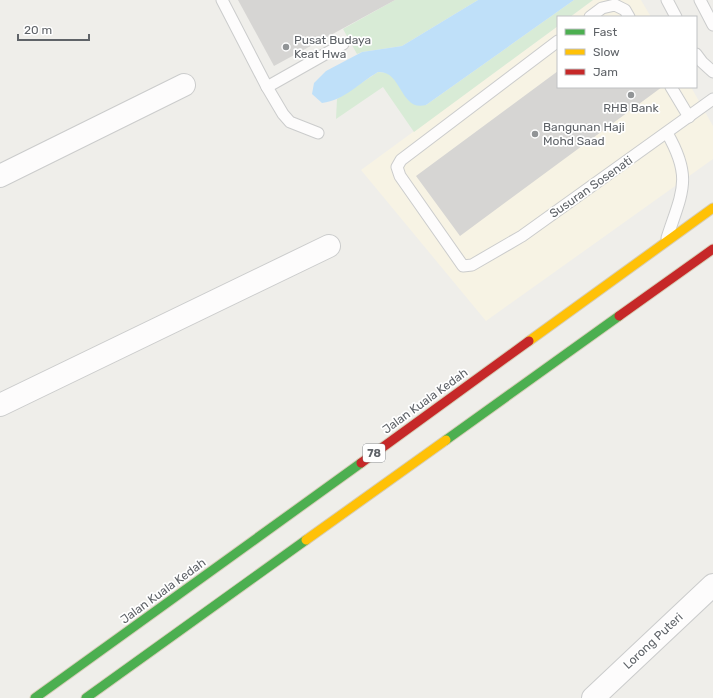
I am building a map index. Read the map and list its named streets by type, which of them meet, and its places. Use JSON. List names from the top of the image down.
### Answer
{
  "streets": {
    "main road": ["Jalan Kuala Kedah", "78"],
    "street": ["Lorong Puteri"],
    "lane": ["Susuran Sosenati"]
  },
  "places": ["Pusat Budaya Keat Hwa", "RHB Bank", "Bangunan Haji Mohd Saad"],
  "legend": ["Fast", "Slow", "Jam"],
  "scale_bar": "20 m"
}
